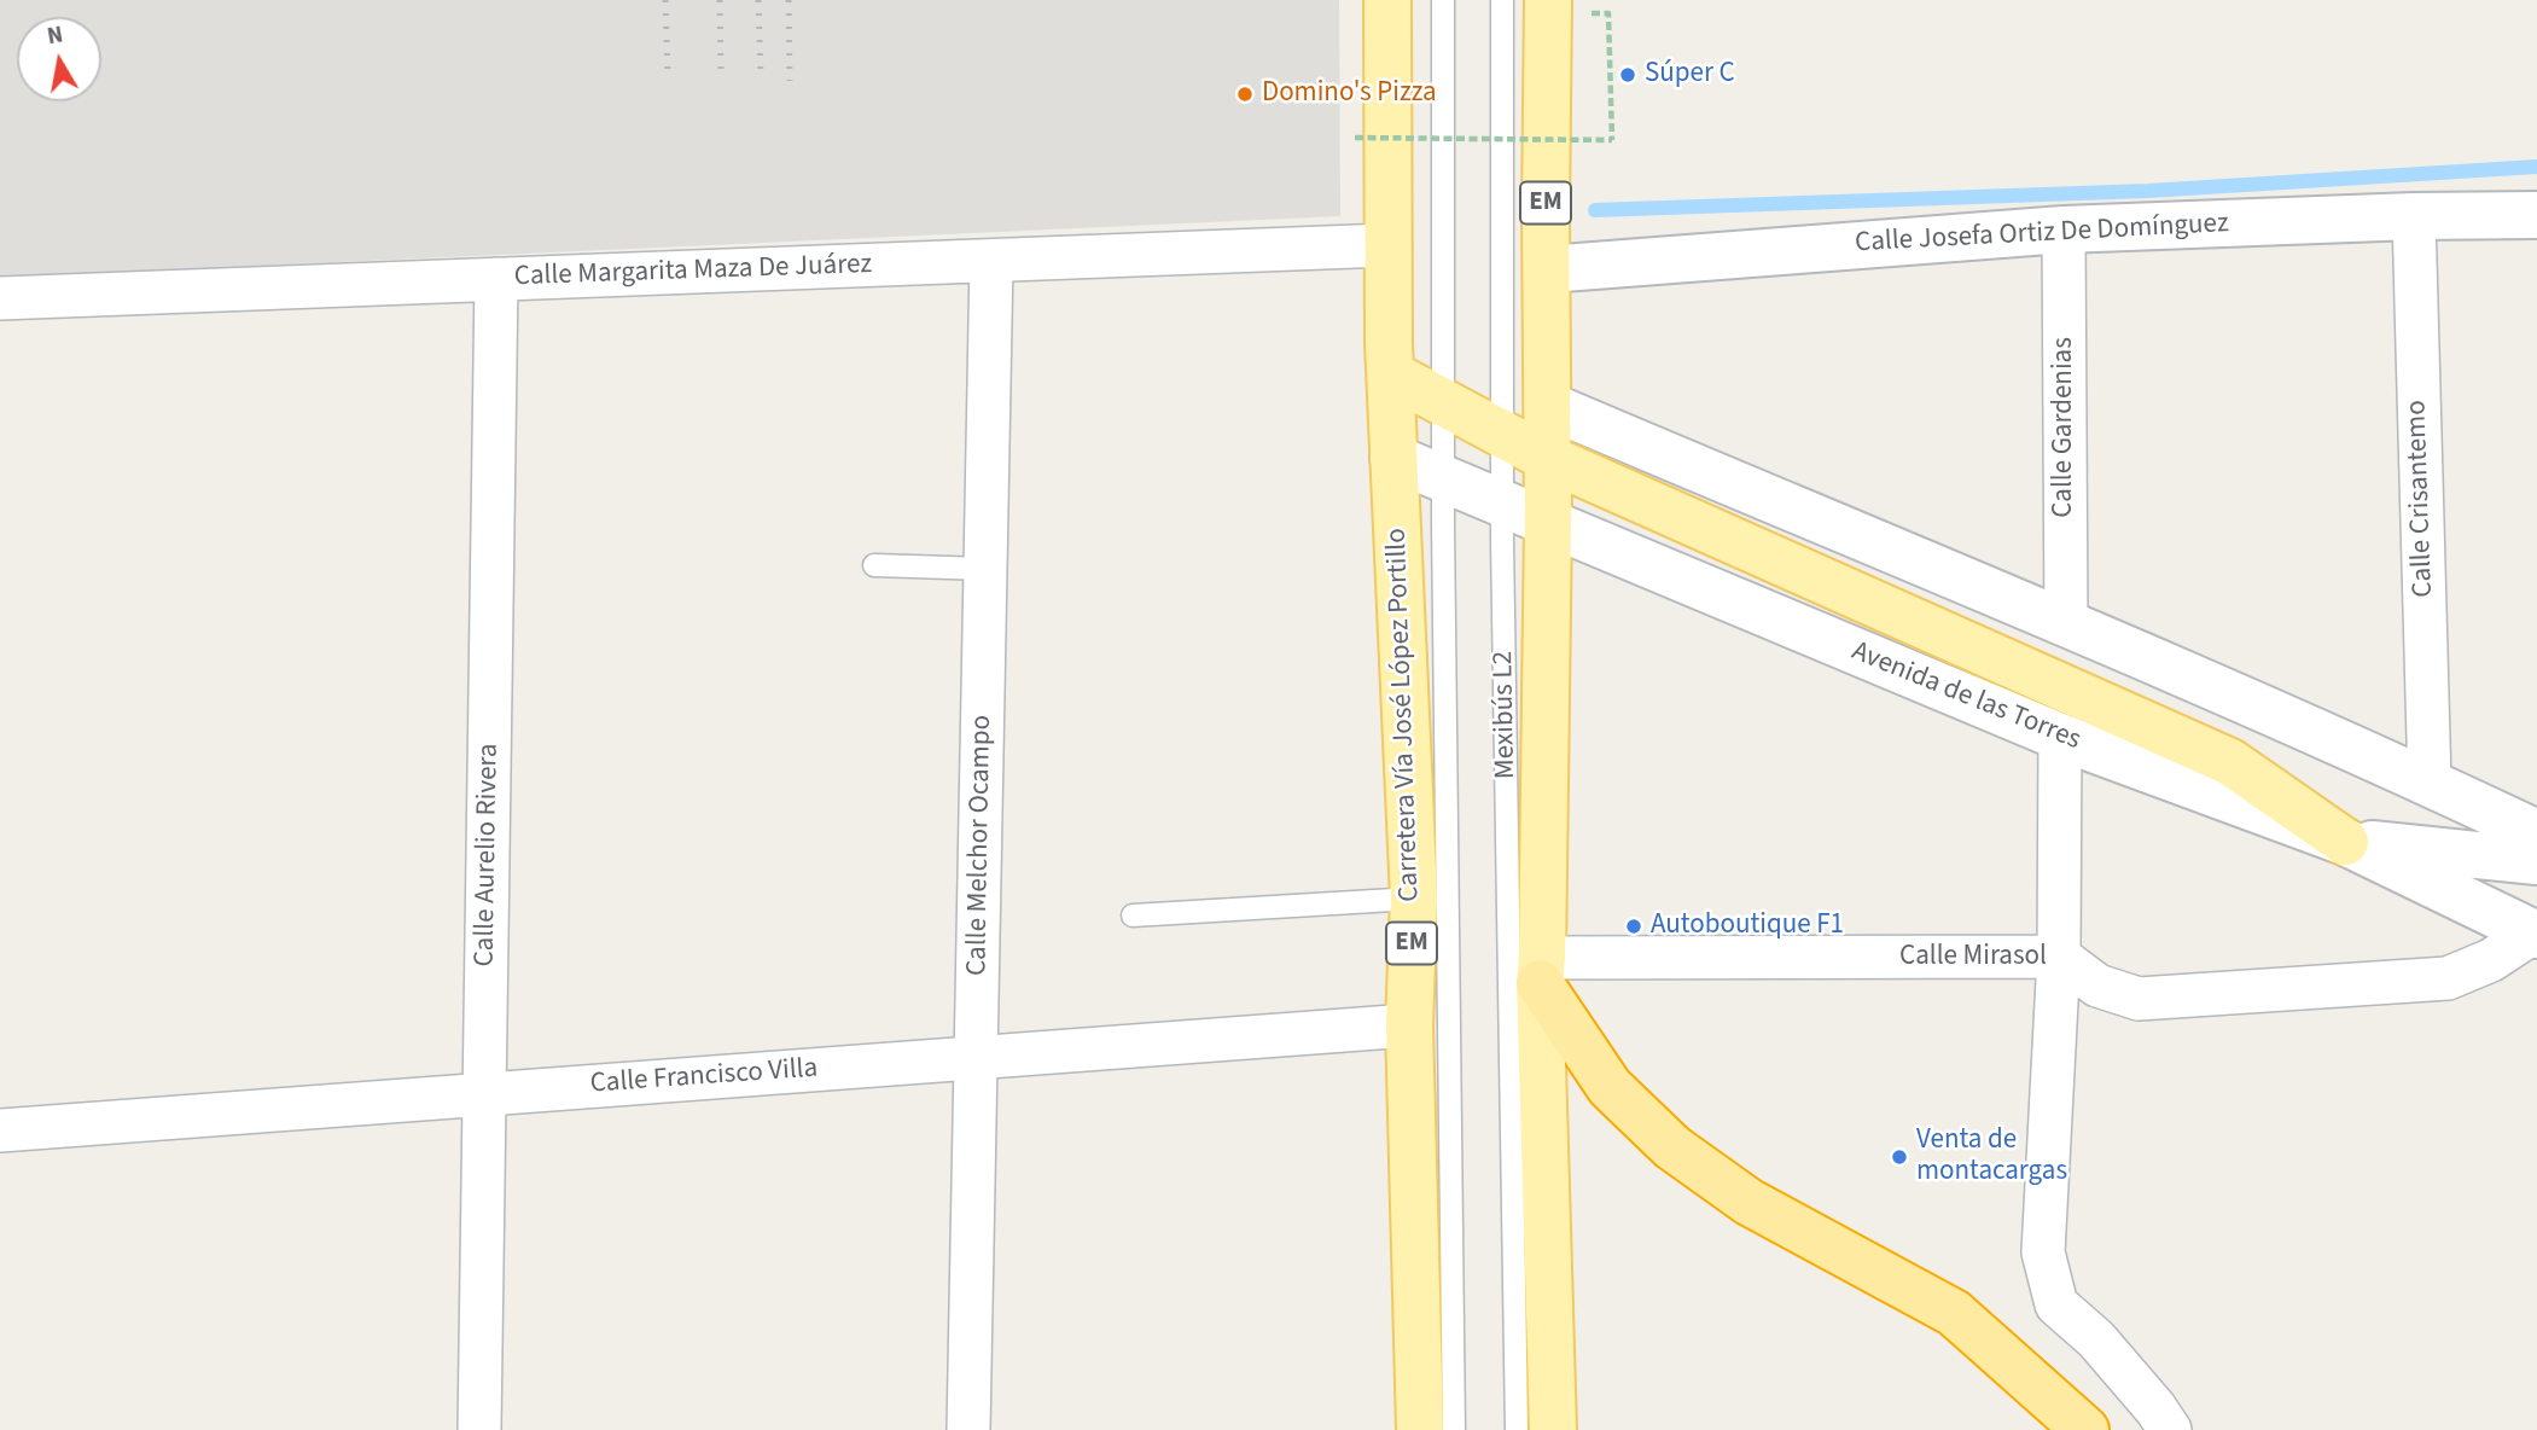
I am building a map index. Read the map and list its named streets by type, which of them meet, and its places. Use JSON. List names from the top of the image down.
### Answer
{
  "streets": {
    "main road": [
      "EM",
      "Calle Josefa Ortiz De Domínguez",
      "Avenida de las Torres",
      "Carretera Vía José López Portillo"
    ],
    "street": [
      "Calle Margarita Maza De Juárez",
      "Calle Gardenias",
      "Calle Crisantemo",
      "Calle Melchor Ocampo",
      "Calle Aurelio Rivera",
      "Calle Mirasol",
      "Calle Francisco Villa"
    ],
    "lane": ["Mexibús L2"]
  },
  "crossings": [
    ["EM", "Calle Josefa Ortiz De Domínguez"],
    ["EM", "Avenida de las Torres"],
    ["EM", "Calle Mirasol"],
    ["Calle Josefa Ortiz De Domínguez", "Calle Gardenias"],
    ["Calle Josefa Ortiz De Domínguez", "Calle Crisantemo"],
    ["Calle Margarita Maza De Juárez", "Carretera Vía José López Portillo"],
    ["Calle Margarita Maza De Juárez", "Calle Melchor Ocampo"],
    ["Calle Margarita Maza De Juárez", "Calle Aurelio Rivera"],
    ["Avenida de las Torres", "Carretera Vía José López Portillo"],
    ["Avenida de las Torres", "Mexibús L2"],
    ["Avenida de las Torres", "Calle Mirasol"],
    ["Carretera Vía José López Portillo", "Calle Francisco Villa"],
    ["Calle Melchor Ocampo", "Calle Francisco Villa"],
    ["Calle Aurelio Rivera", "Calle Francisco Villa"]
  ],
  "places": [
    "Súper C",
    "Domino's Pizza",
    "Autoboutique F1",
    "Venta de montacargas"
  ],
  "north": "top"
}
